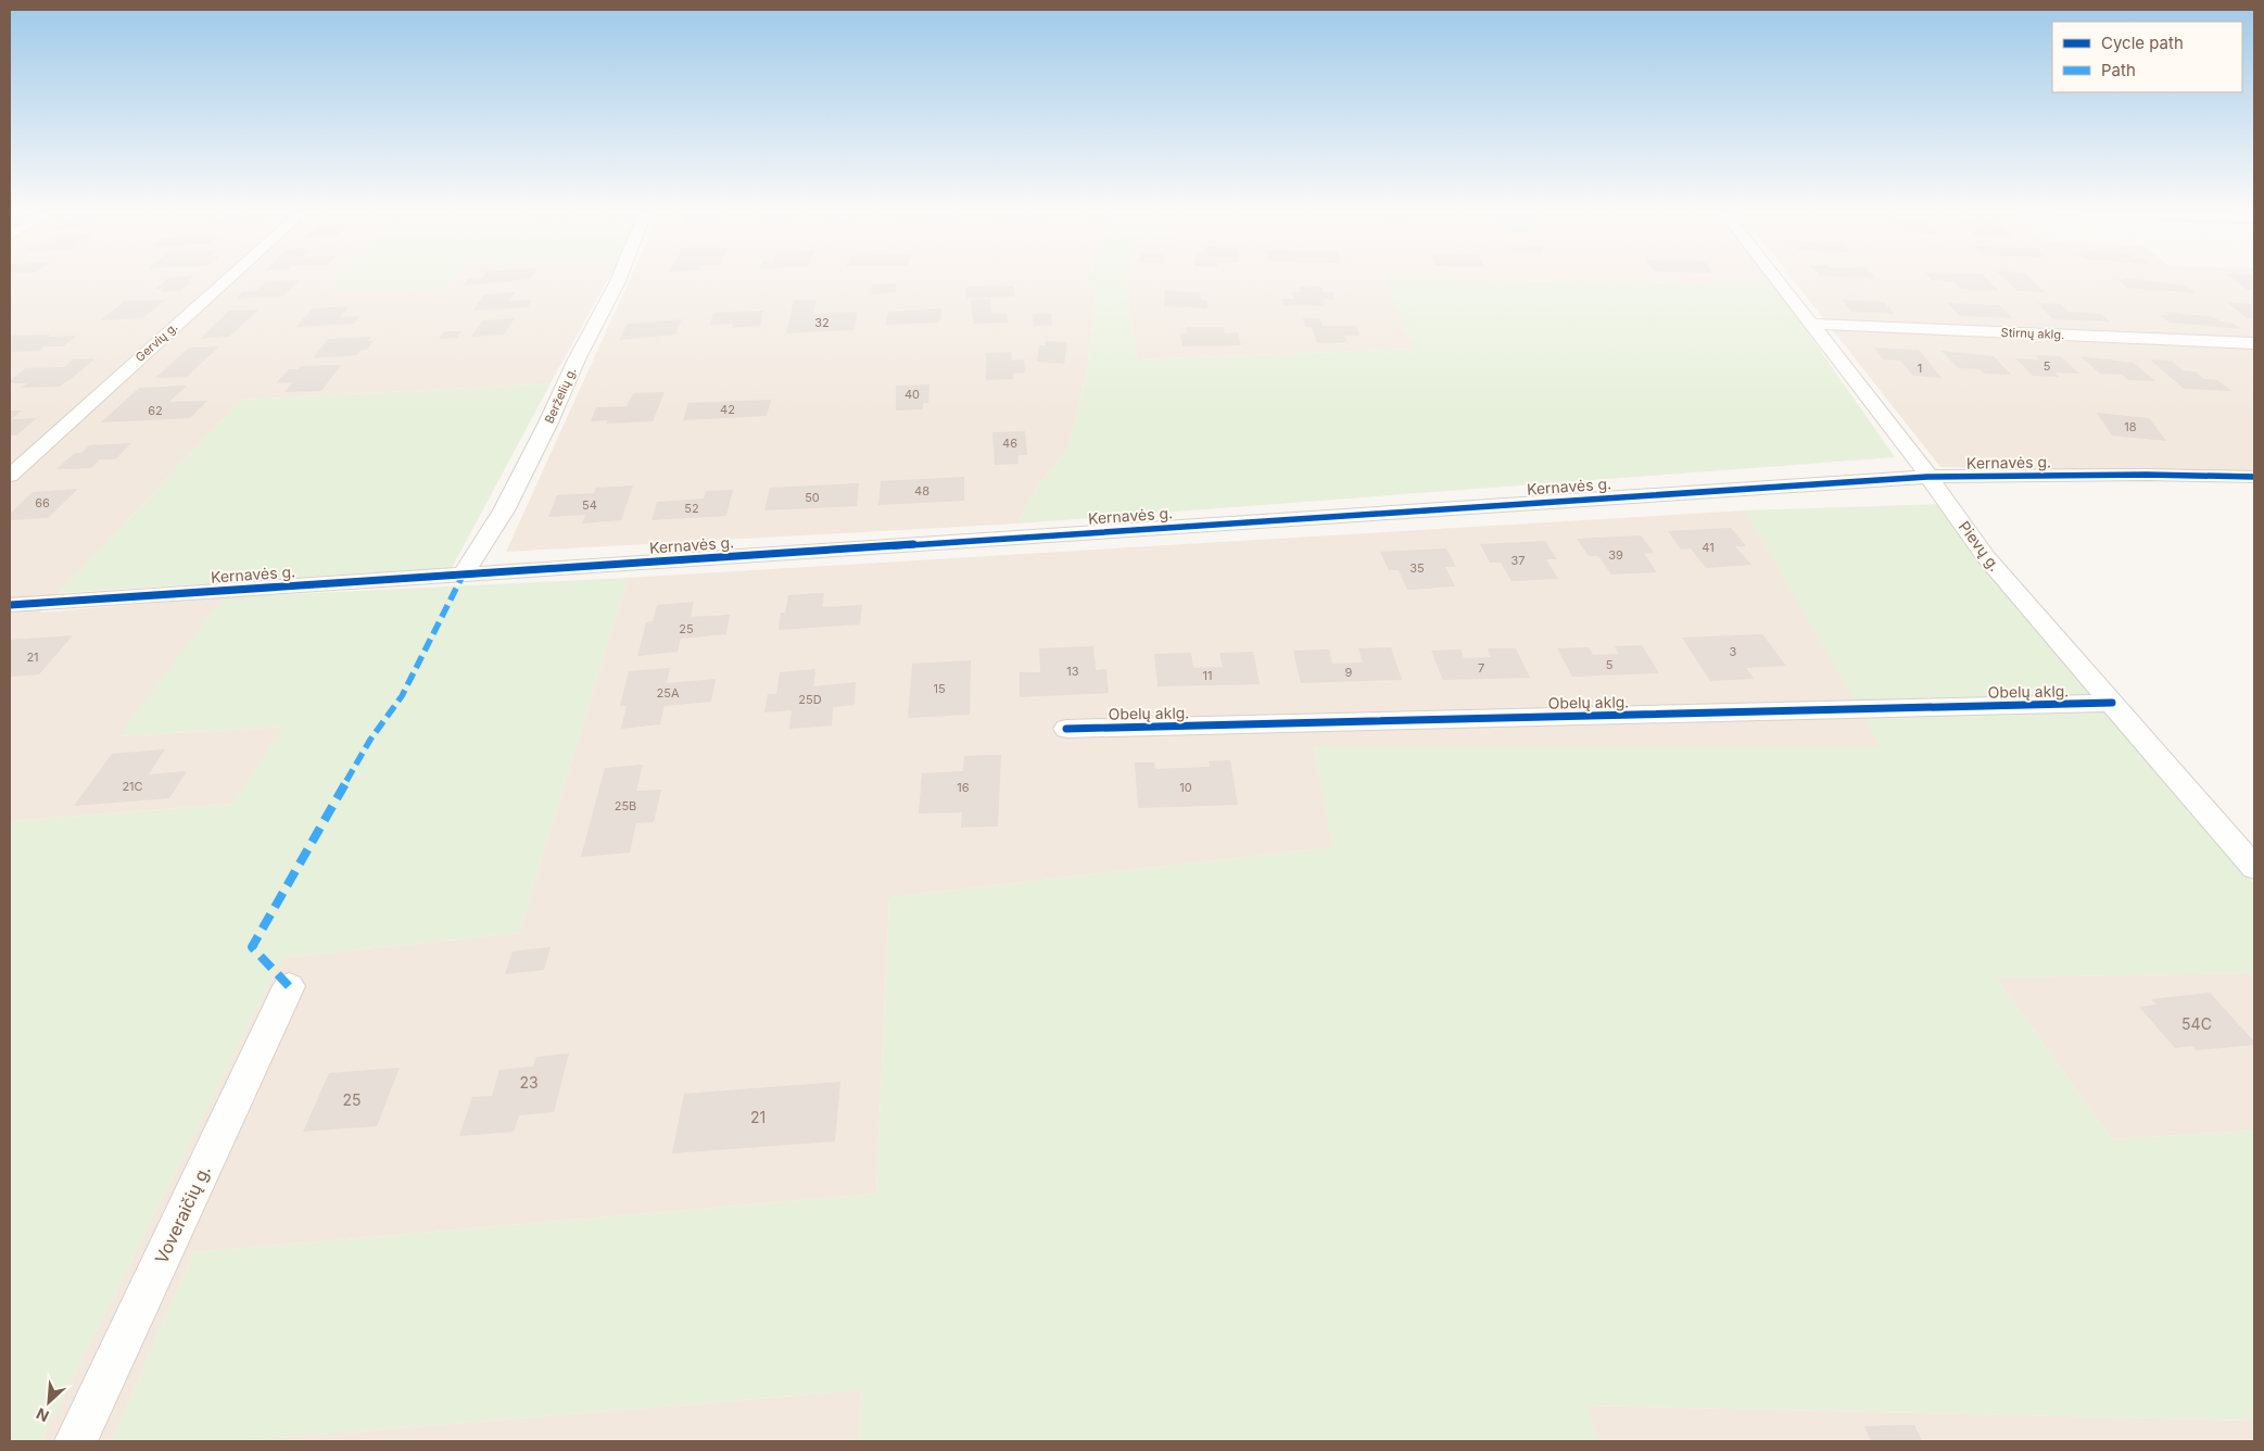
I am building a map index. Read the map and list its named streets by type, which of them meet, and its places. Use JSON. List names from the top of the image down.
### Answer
{
  "streets": {
    "street": [
      "Stirnų aklg.",
      "Gervių g.",
      "Berželių g.",
      "Kernavės g.",
      "Pievų g.",
      "Obelų aklg.",
      "Voveraičių g."
    ]
  },
  "crossings": [
    ["Stirnų aklg.", "Pievų g."],
    ["Berželių g.", "Kernavės g."],
    ["Kernavės g.", "Pievų g."],
    ["Pievų g.", "Obelų aklg."]
  ],
  "house_numbers": [
    "32",
    "5",
    "1",
    "40",
    "42",
    "62",
    "18",
    "46",
    "48",
    "50",
    "66",
    "54",
    "52",
    "41",
    "39",
    "37",
    "35",
    "25",
    "3",
    "21",
    "5",
    "7",
    "13",
    "9",
    "11",
    "15",
    "25A",
    "25D",
    "21C",
    "16",
    "10",
    "25B",
    "54C",
    "23",
    "25",
    "21"
  ],
  "legend": ["Cycle path", "Path"],
  "north": "bottom left"
}
